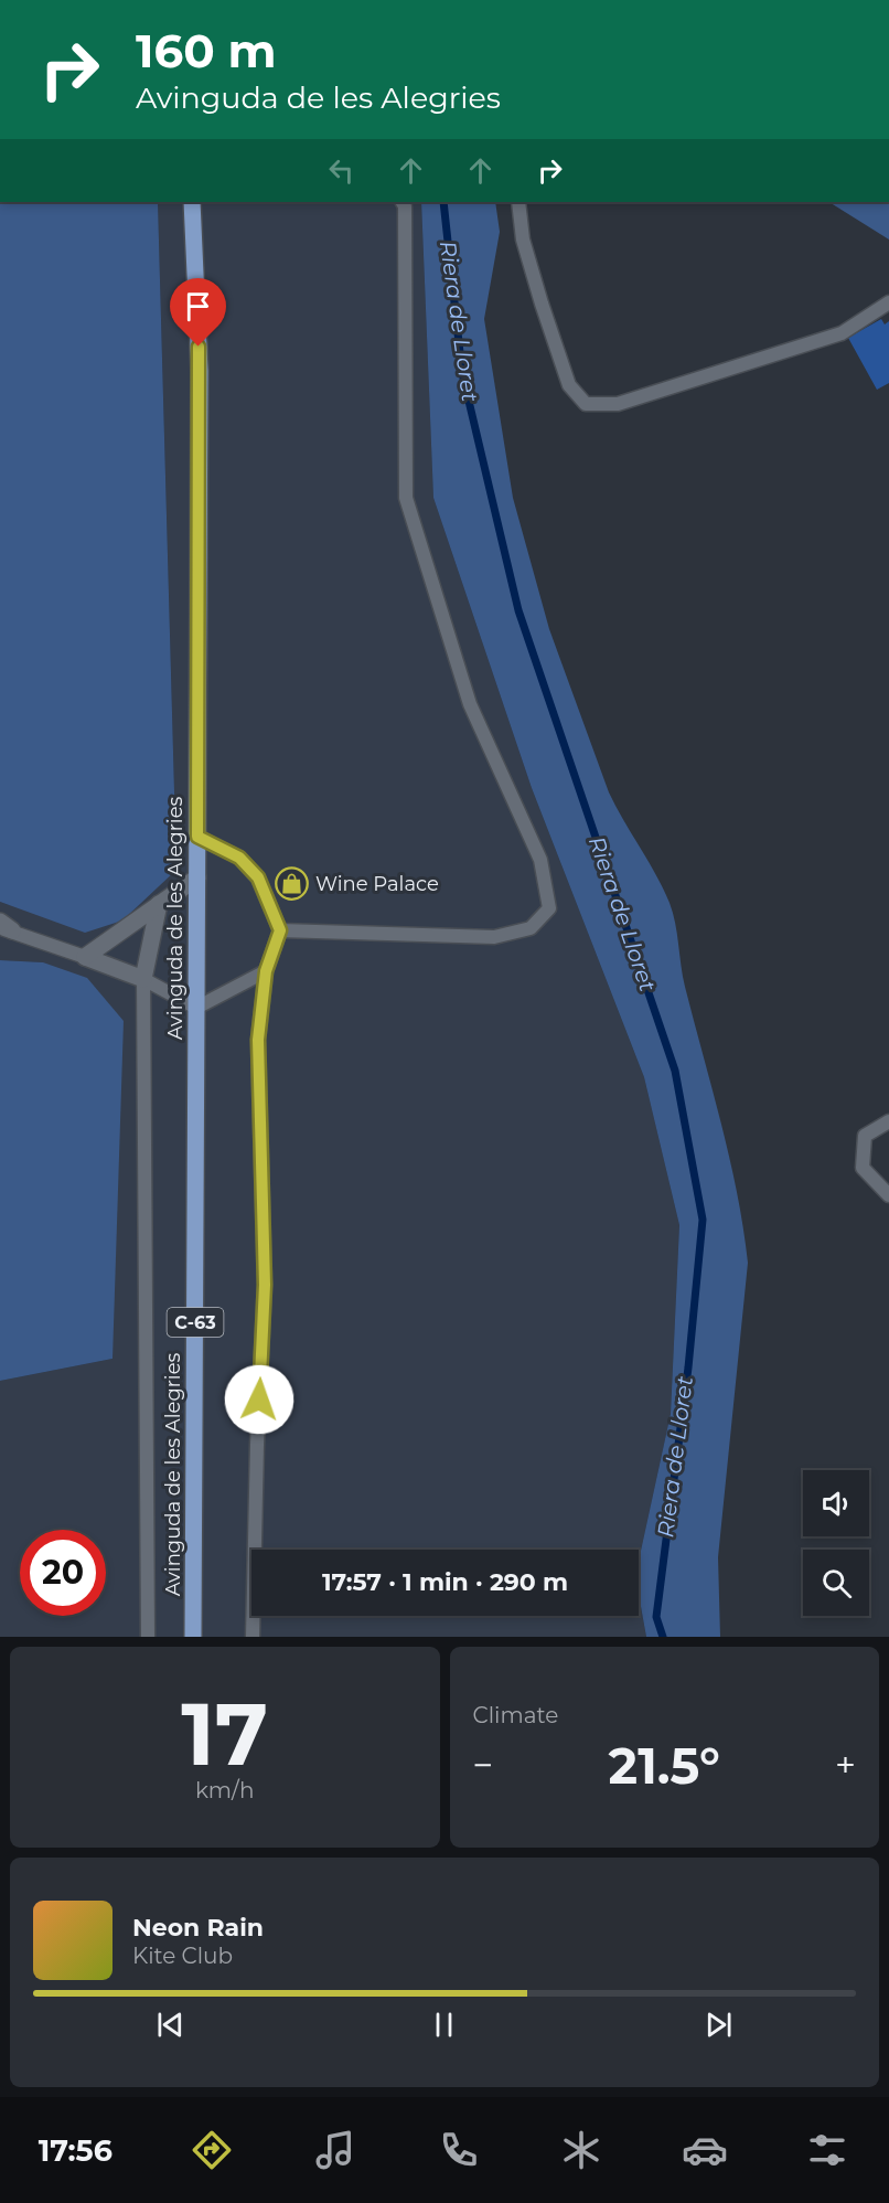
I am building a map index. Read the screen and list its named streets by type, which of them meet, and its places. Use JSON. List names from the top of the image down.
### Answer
{
  "streets": {
    "main road": ["Avinguda de les Alegries", "C-63"]
  },
  "water": ["Riera de Lloret"],
  "places": {
    "shop": ["Wine Palace"]
  },
  "page": {
    "turn": ["160 m", "Avinguda de les Alegries"],
    "limit": "20",
    "trip": "17:57 · 1 min · 290 m",
    "tile": [
      ["17", "km/h"],
      "Climate"
    ],
    "heat": ["−", "21.5°", "+"],
    "song": ["Neon Rain", "Kite Club"],
    "tabs": "17:56"
  }
}
